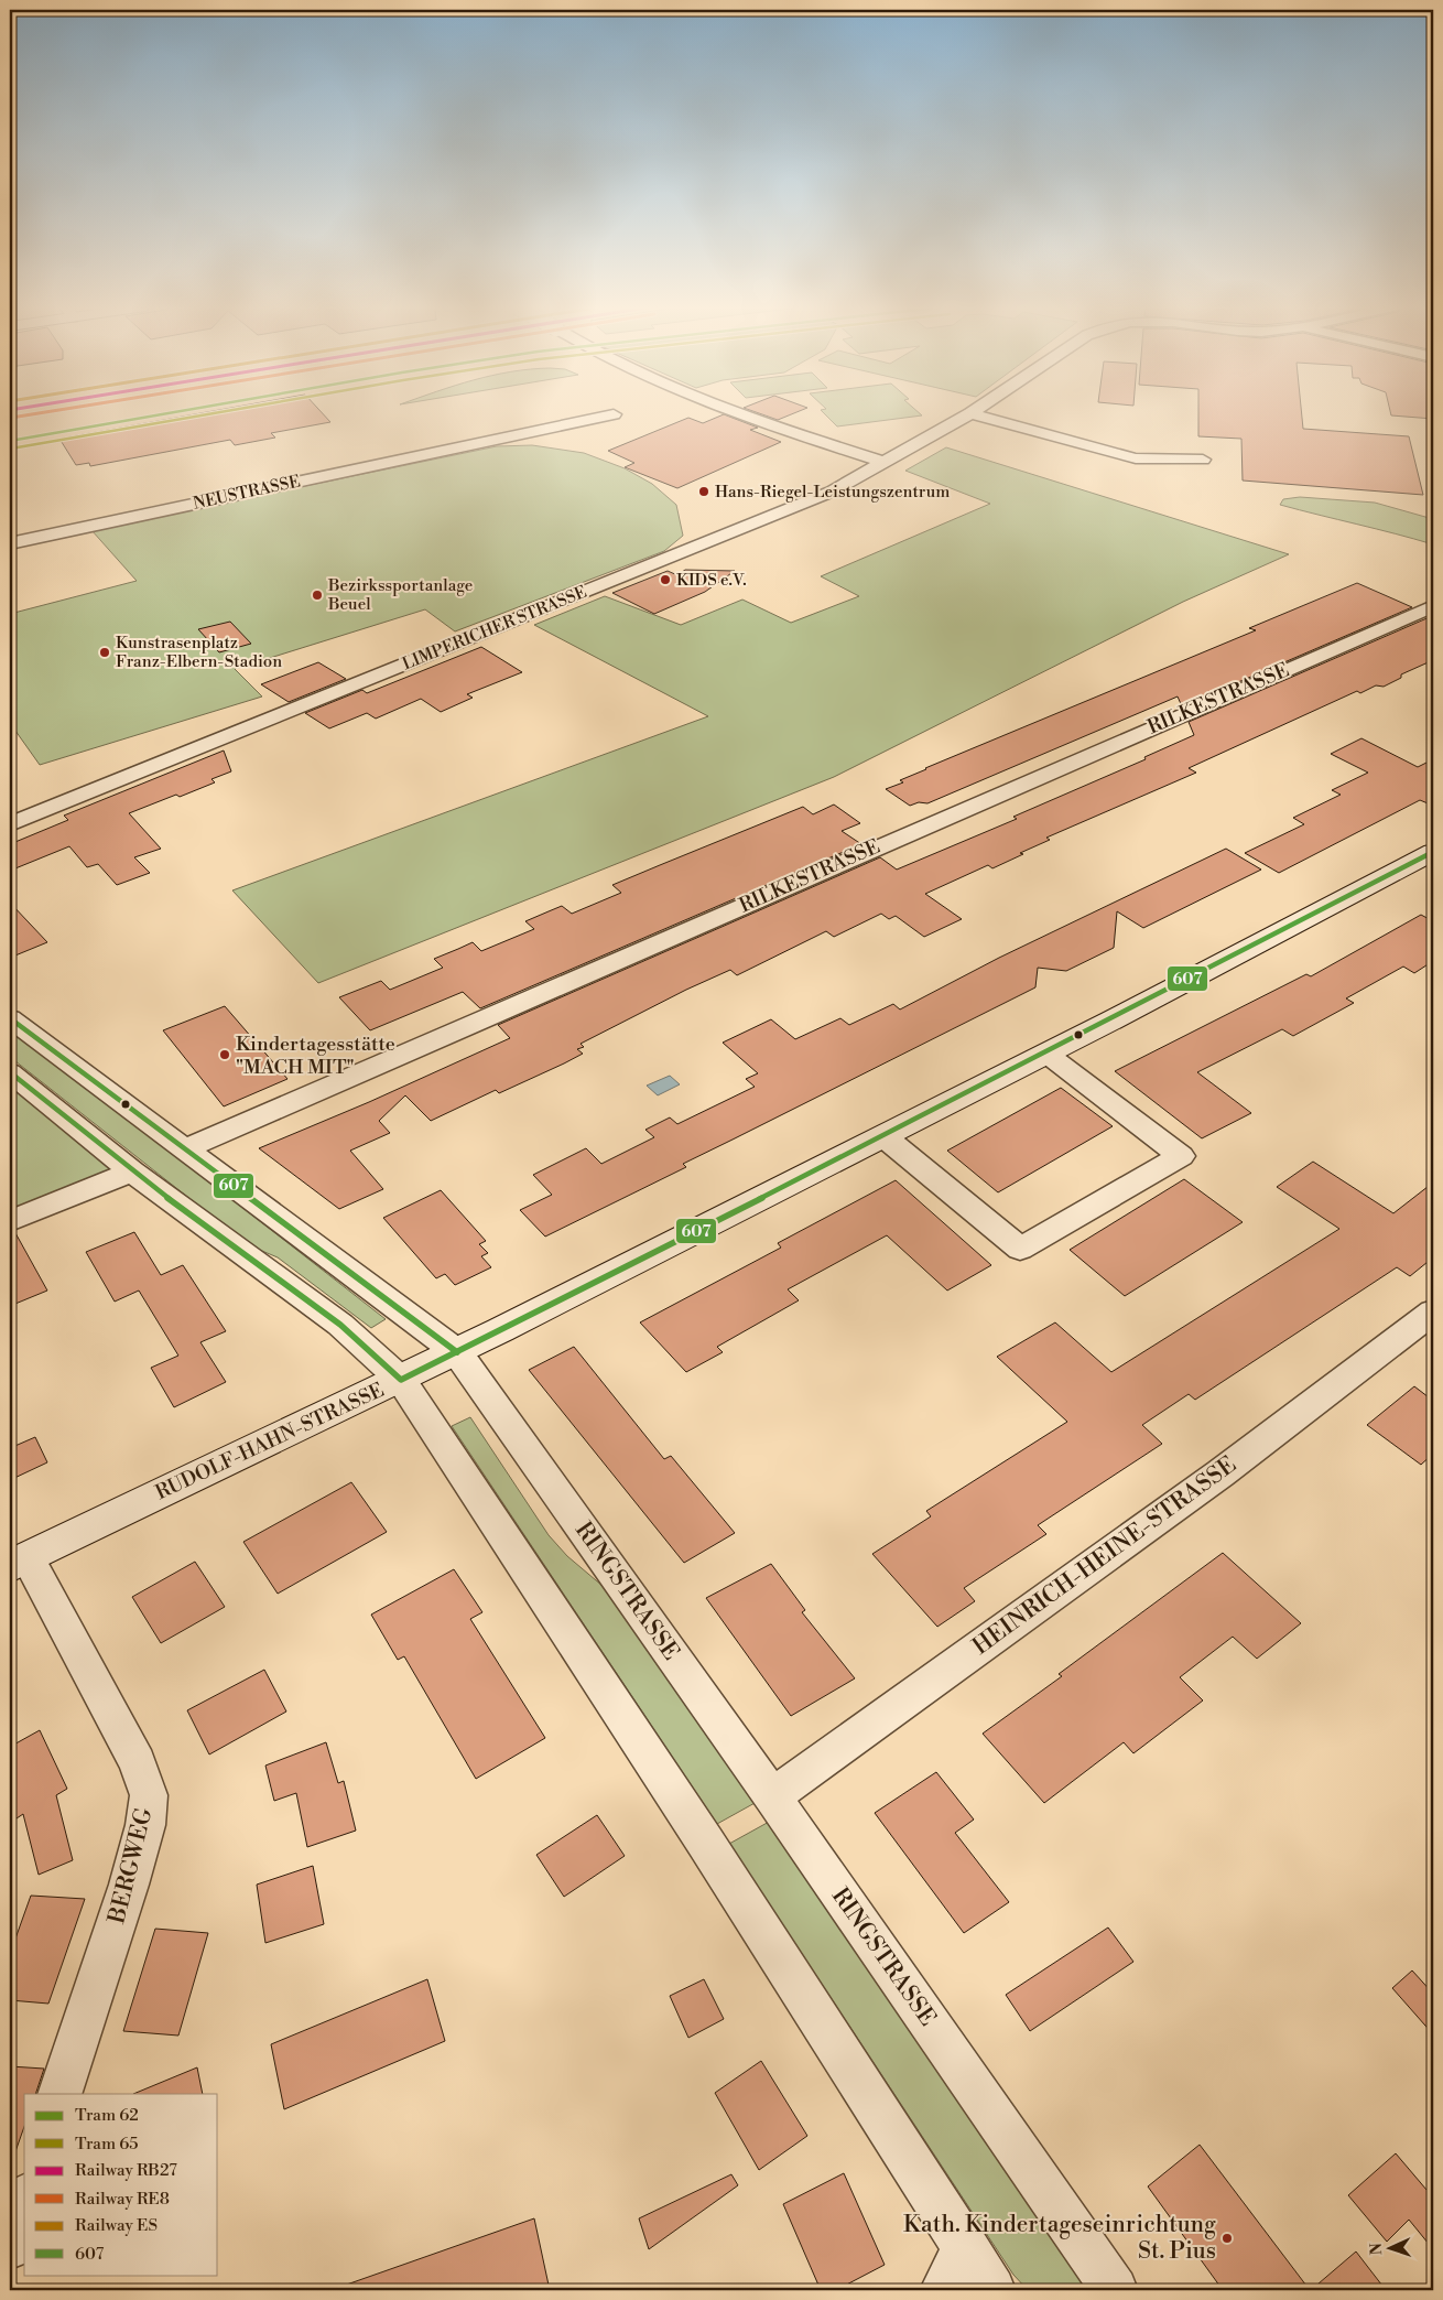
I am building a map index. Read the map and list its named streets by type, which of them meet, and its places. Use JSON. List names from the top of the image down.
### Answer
{
  "streets": {
    "street": [
      "NEUSTRASSE",
      "LIMPERICHER STRASSE",
      "RILKESTRASSE",
      "RUDOLF-HAHN-STRASSE",
      "HEINRICH-HEINE-STRASSE",
      "RINGSTRASSE",
      "BERGWEG"
    ]
  },
  "crossings": [
    ["RILKESTRASSE", "RINGSTRASSE"],
    ["RUDOLF-HAHN-STRASSE", "RINGSTRASSE"],
    ["RUDOLF-HAHN-STRASSE", "BERGWEG"],
    ["HEINRICH-HEINE-STRASSE", "RINGSTRASSE"]
  ],
  "places": [
    "Hans-Riegel-Leistungszentrum",
    "KIDS e.V.",
    "Bezirkssportanlage Beuel",
    "Kunstrasenplatz Franz-Elbern-Stadion",
    "Kindertagesstätte \"MACH MIT\"",
    "Kath. Kindertageseinrichtung St. Pius"
  ],
  "lines": [
    "tram line 62",
    "tram line 65",
    "rail line RE8",
    "transit line 607"
  ],
  "legend": [
    "Tram 62",
    "Tram 65",
    "Railway RB27",
    "Railway RE8",
    "Railway ES",
    "607"
  ],
  "north": "left"
}
